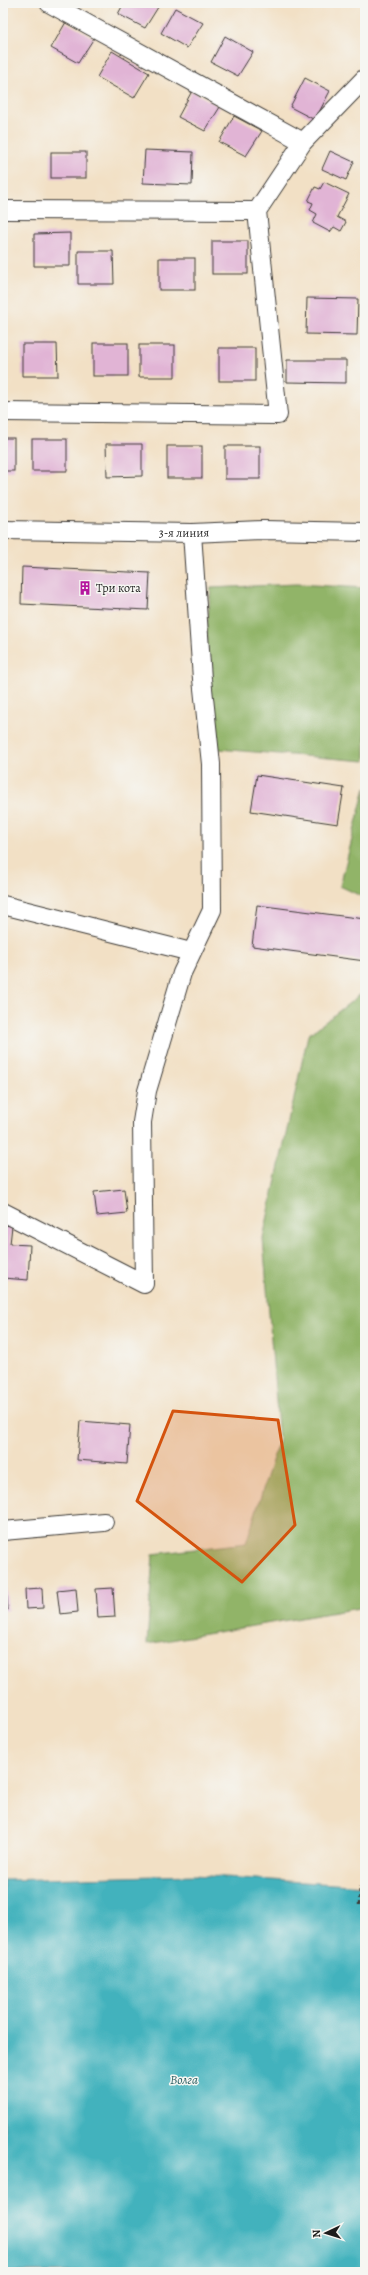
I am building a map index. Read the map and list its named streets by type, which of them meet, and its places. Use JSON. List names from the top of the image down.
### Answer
{
  "streets": {
    "street": ["3-я линия"]
  },
  "water": ["Волга"],
  "places": {
    "building": ["Три кота"]
  },
  "north": "left"
}
